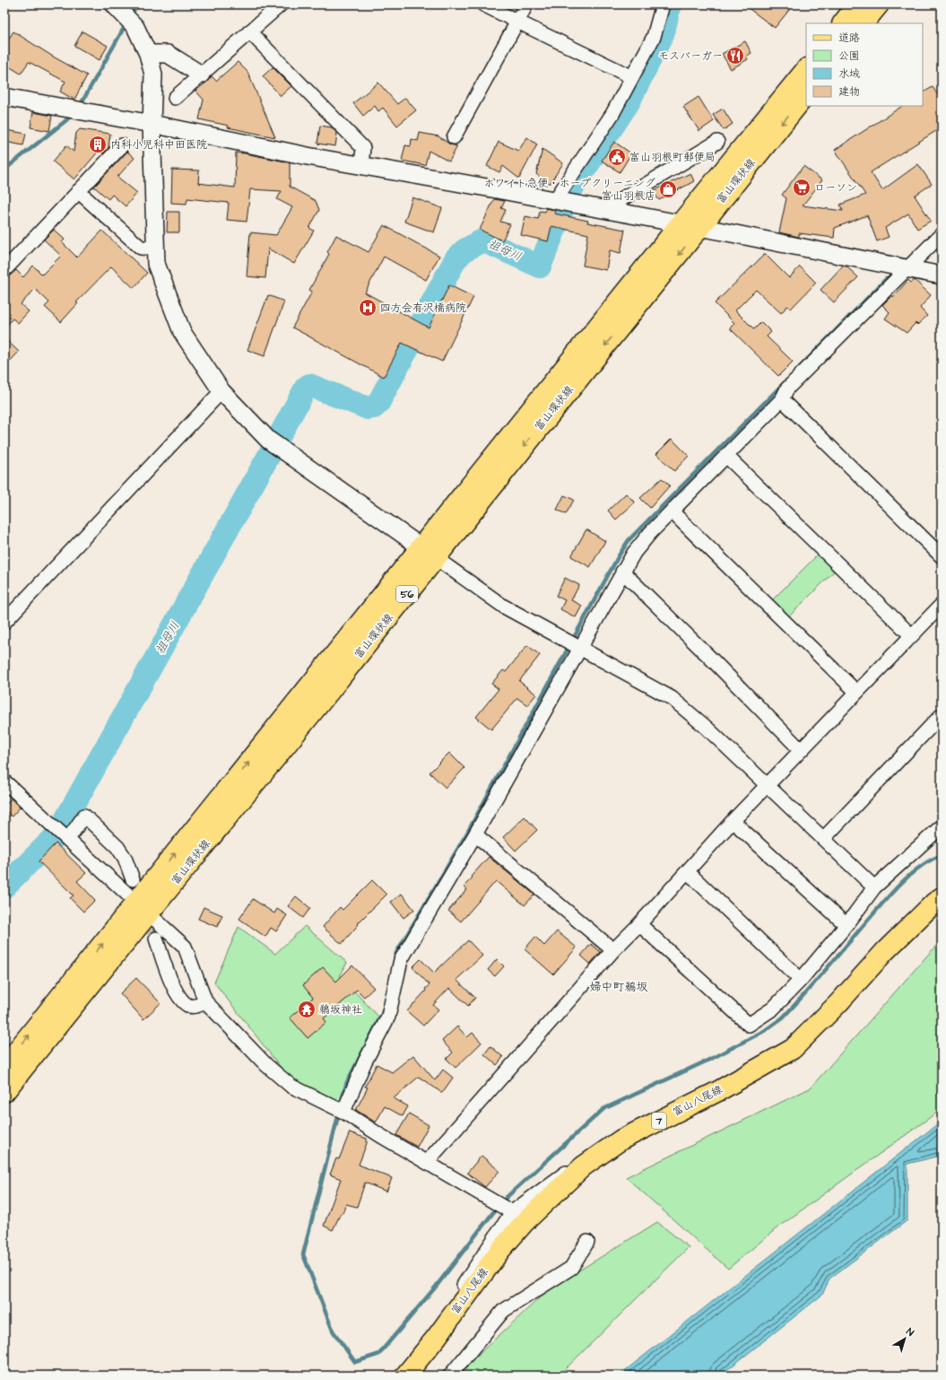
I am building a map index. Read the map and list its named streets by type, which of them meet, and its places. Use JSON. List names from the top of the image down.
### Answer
{
  "streets": {
    "main road": [
      "富山環状線",
      "56",
      "富山八尾線",
      "7"
    ]
  },
  "districts": ["婦中町鵜坂"],
  "water": ["祖母川"],
  "places": {
    "restaurant": ["モスバーガー"],
    "building": ["内科小児科中田医院"],
    "public building": ["富山羽根町郵便局"],
    "supermarket": ["ローソン"],
    "shop": ["ホワイト急便・ホープクリーニング 富山羽根店"],
    "hospital": ["四方会有沢橋病院"],
    "temple": ["鵜坂神社"]
  },
  "legend": [
    "道路",
    "公園",
    "水域",
    "建物"
  ],
  "north": "top right"
}
